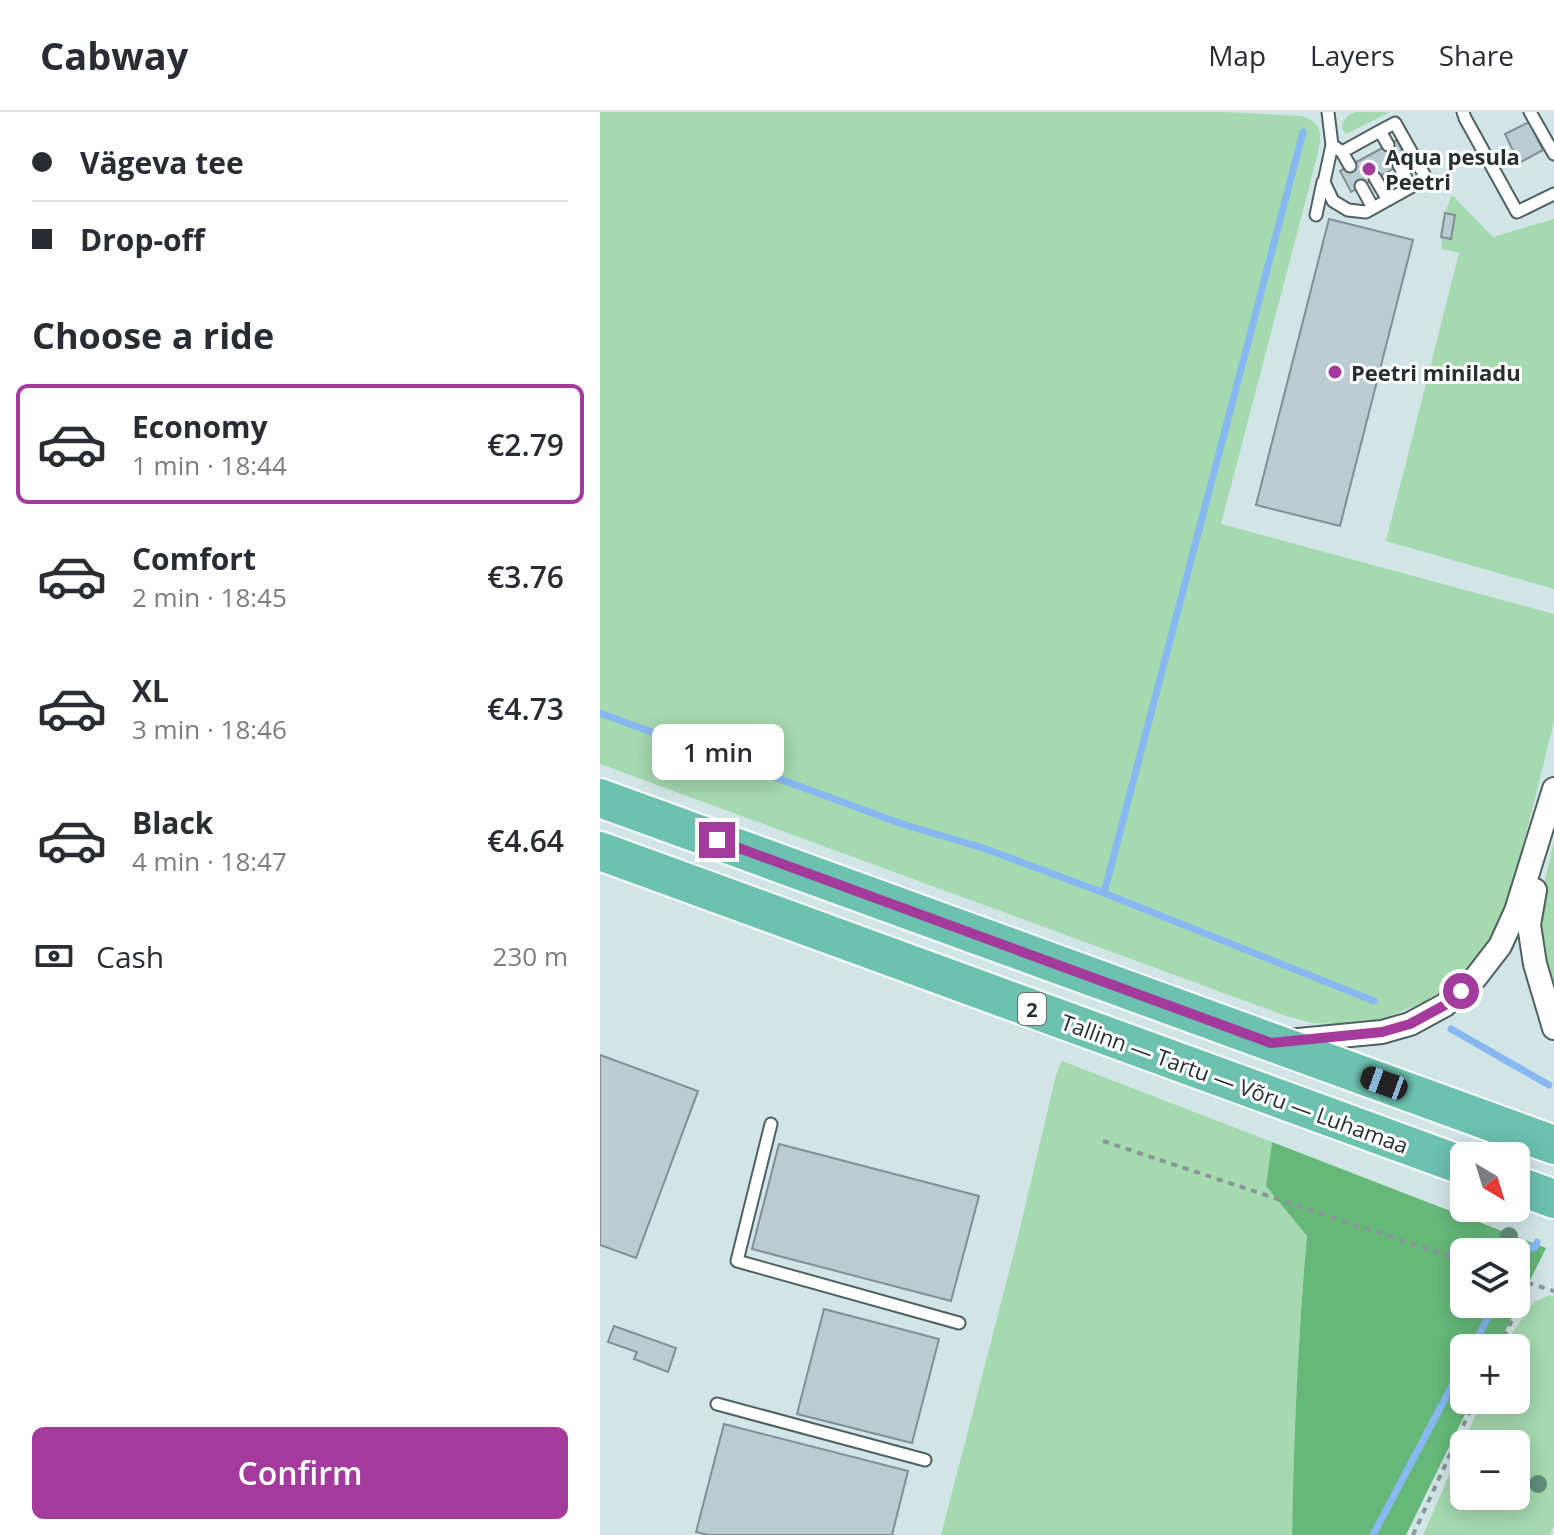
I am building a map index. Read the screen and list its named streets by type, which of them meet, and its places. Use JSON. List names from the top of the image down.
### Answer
{
  "streets": {
    "highway": ["2", "Tallinn — Tartu — Võru — Luhamaa"]
  },
  "places": ["Aqua pesula Peetri", "Peetri miniladu"],
  "north": "bottom right",
  "page": {
    "header": "Cabway",
    "nav": ["Map", "Layers", "Share"],
    "banner": ["Vägeva tee", "Drop-off"],
    "heading": "Choose a ride",
    "list": [
      {
        "name": "Economy",
        "note": "1 min · 18:44",
        "value": "€2.79"
      },
      {
        "name": "Comfort",
        "note": "2 min · 18:45",
        "value": "€3.76"
      },
      {
        "name": "XL",
        "note": "3 min · 18:46",
        "value": "€4.73"
      },
      {
        "name": "Black",
        "note": "4 min · 18:47",
        "value": "€4.64"
      }
    ],
    "bubble": "1 min",
    "pay": ["Cash", "230 m"],
    "map_buttons": ["+", "−"],
    "buttons": "Confirm"
  }
}
